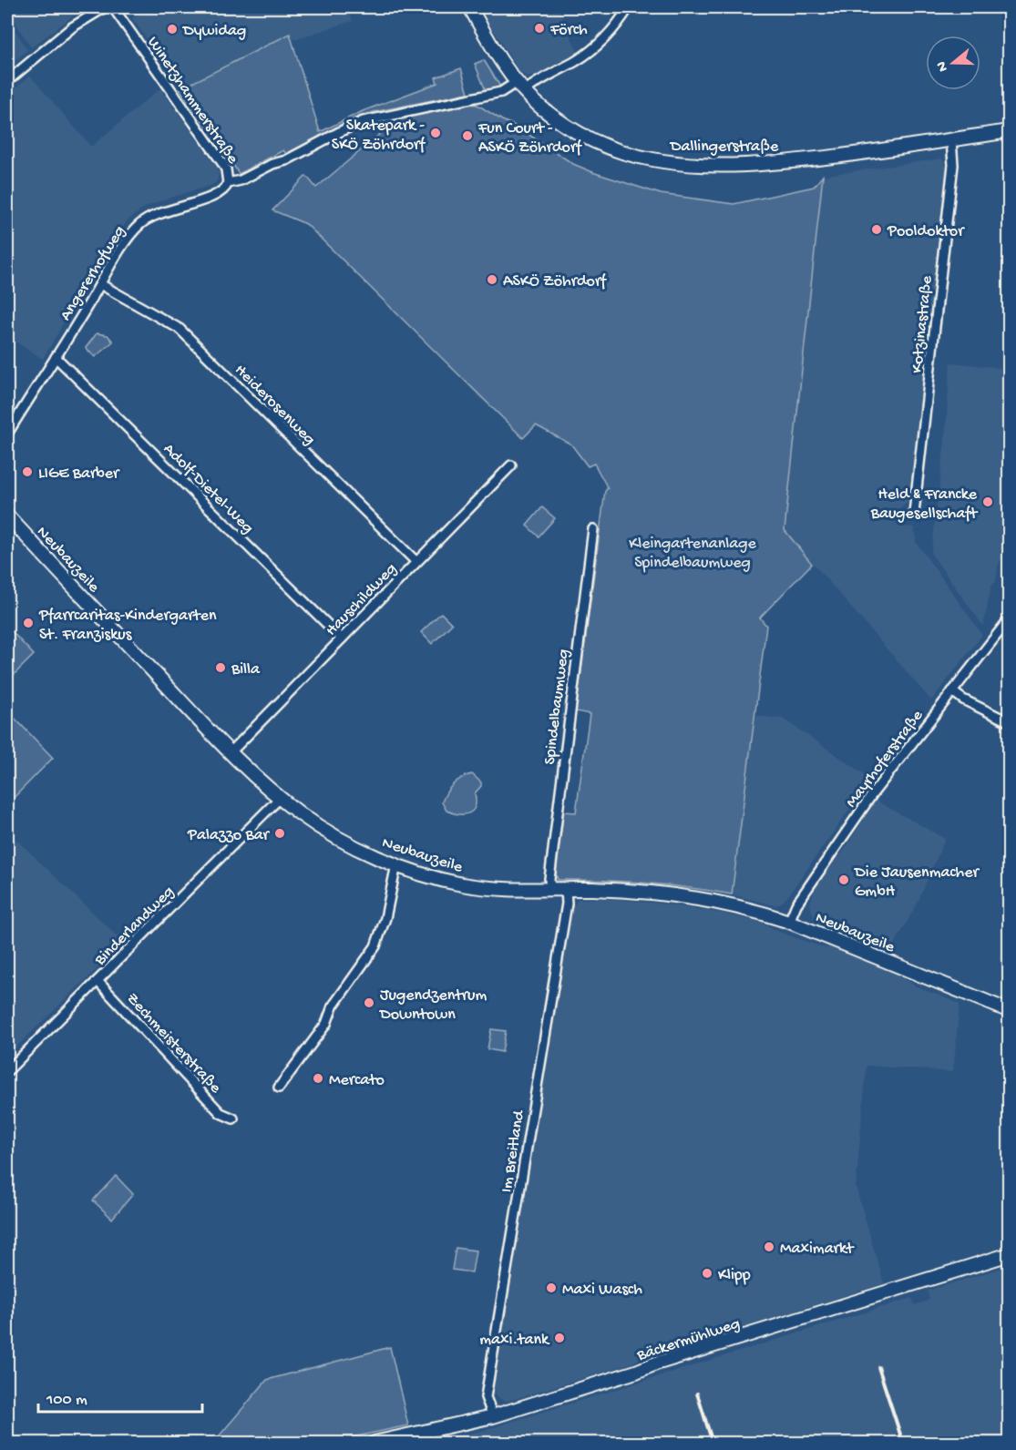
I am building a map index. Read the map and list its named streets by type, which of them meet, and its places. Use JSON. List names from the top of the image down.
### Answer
{
  "streets": {
    "street": [
      "Winetzhammerstraße",
      "Dallingerstraße",
      "Angererhofweg",
      "Kotzinastraße",
      "Heiderosenweg",
      "Adolf-Dietel-Weg",
      "Neubauzeile",
      "Hauschildweg",
      "Spindelbaumweg",
      "Mayrhoferstraße",
      "Binderlandweg",
      "Zechmeisterstraße",
      "Im Breitland",
      "Bäckermühlweg"
    ]
  },
  "crossings": [
    ["Winetzhammerstraße", "Angererhofweg"],
    ["Dallingerstraße", "Angererhofweg"],
    ["Dallingerstraße", "Kotzinastraße"],
    ["Angererhofweg", "Heiderosenweg"],
    ["Angererhofweg", "Adolf-Dietel-Weg"],
    ["Heiderosenweg", "Hauschildweg"],
    ["Adolf-Dietel-Weg", "Hauschildweg"],
    ["Neubauzeile", "Hauschildweg"],
    ["Neubauzeile", "Spindelbaumweg"],
    ["Neubauzeile", "Mayrhoferstraße"],
    ["Neubauzeile", "Binderlandweg"],
    ["Neubauzeile", "Im Breitland"],
    ["Binderlandweg", "Zechmeisterstraße"],
    ["Im Breitland", "Bäckermühlweg"]
  ],
  "parks": ["Kleingartenanlage Spindelbaumweg"],
  "places": [
    "Förch",
    "Dywidag",
    "Skatepark - SKÖ Zöhrdorf",
    "Fun Court - ASKÖ Zöhrdorf",
    "Pooldoktor",
    "ASKÖ Zöhrdorf",
    "LIGE Barber",
    "Held & Francke Baugesellschaft",
    "Pfarrcaritas-Kindergarten St. Franziskus",
    "Billa",
    "Palazzo Bar",
    "Die Jausenmacher GmbH",
    "Jugendzentrum Downtown",
    "Mercato",
    "Maximarkt",
    "Klipp",
    "Maxi Wasch",
    "maxi.tank"
  ],
  "scale_bar": "100 m",
  "north": "left"
}
